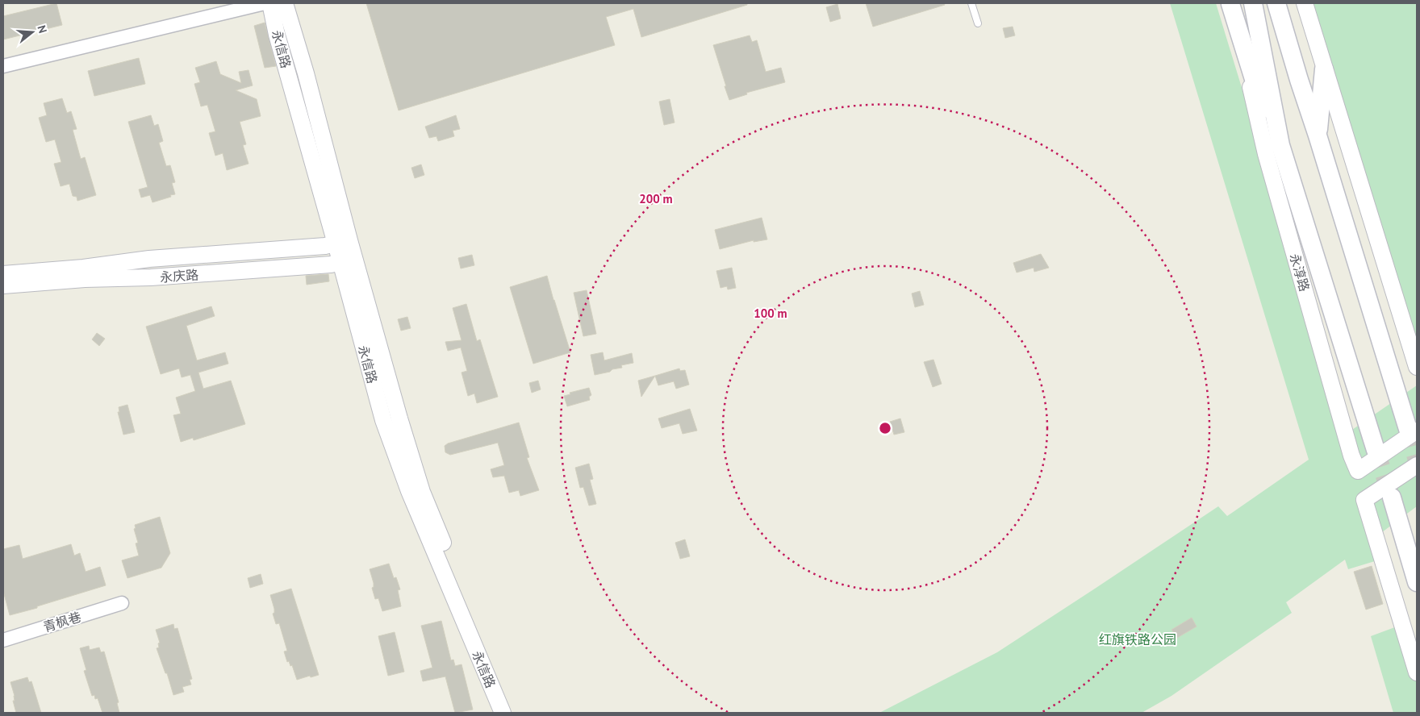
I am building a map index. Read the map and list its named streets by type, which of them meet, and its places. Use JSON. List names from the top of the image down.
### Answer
{
  "streets": {
    "main road": ["永淳路"],
    "street": ["永信路", "永庆路", "青枫巷"]
  },
  "crossings": [
    ["永信路", "永庆路"]
  ],
  "parks": ["红旗铁路公园"],
  "north": "right",
  "rings": ["200 m", "100 m"]
}
